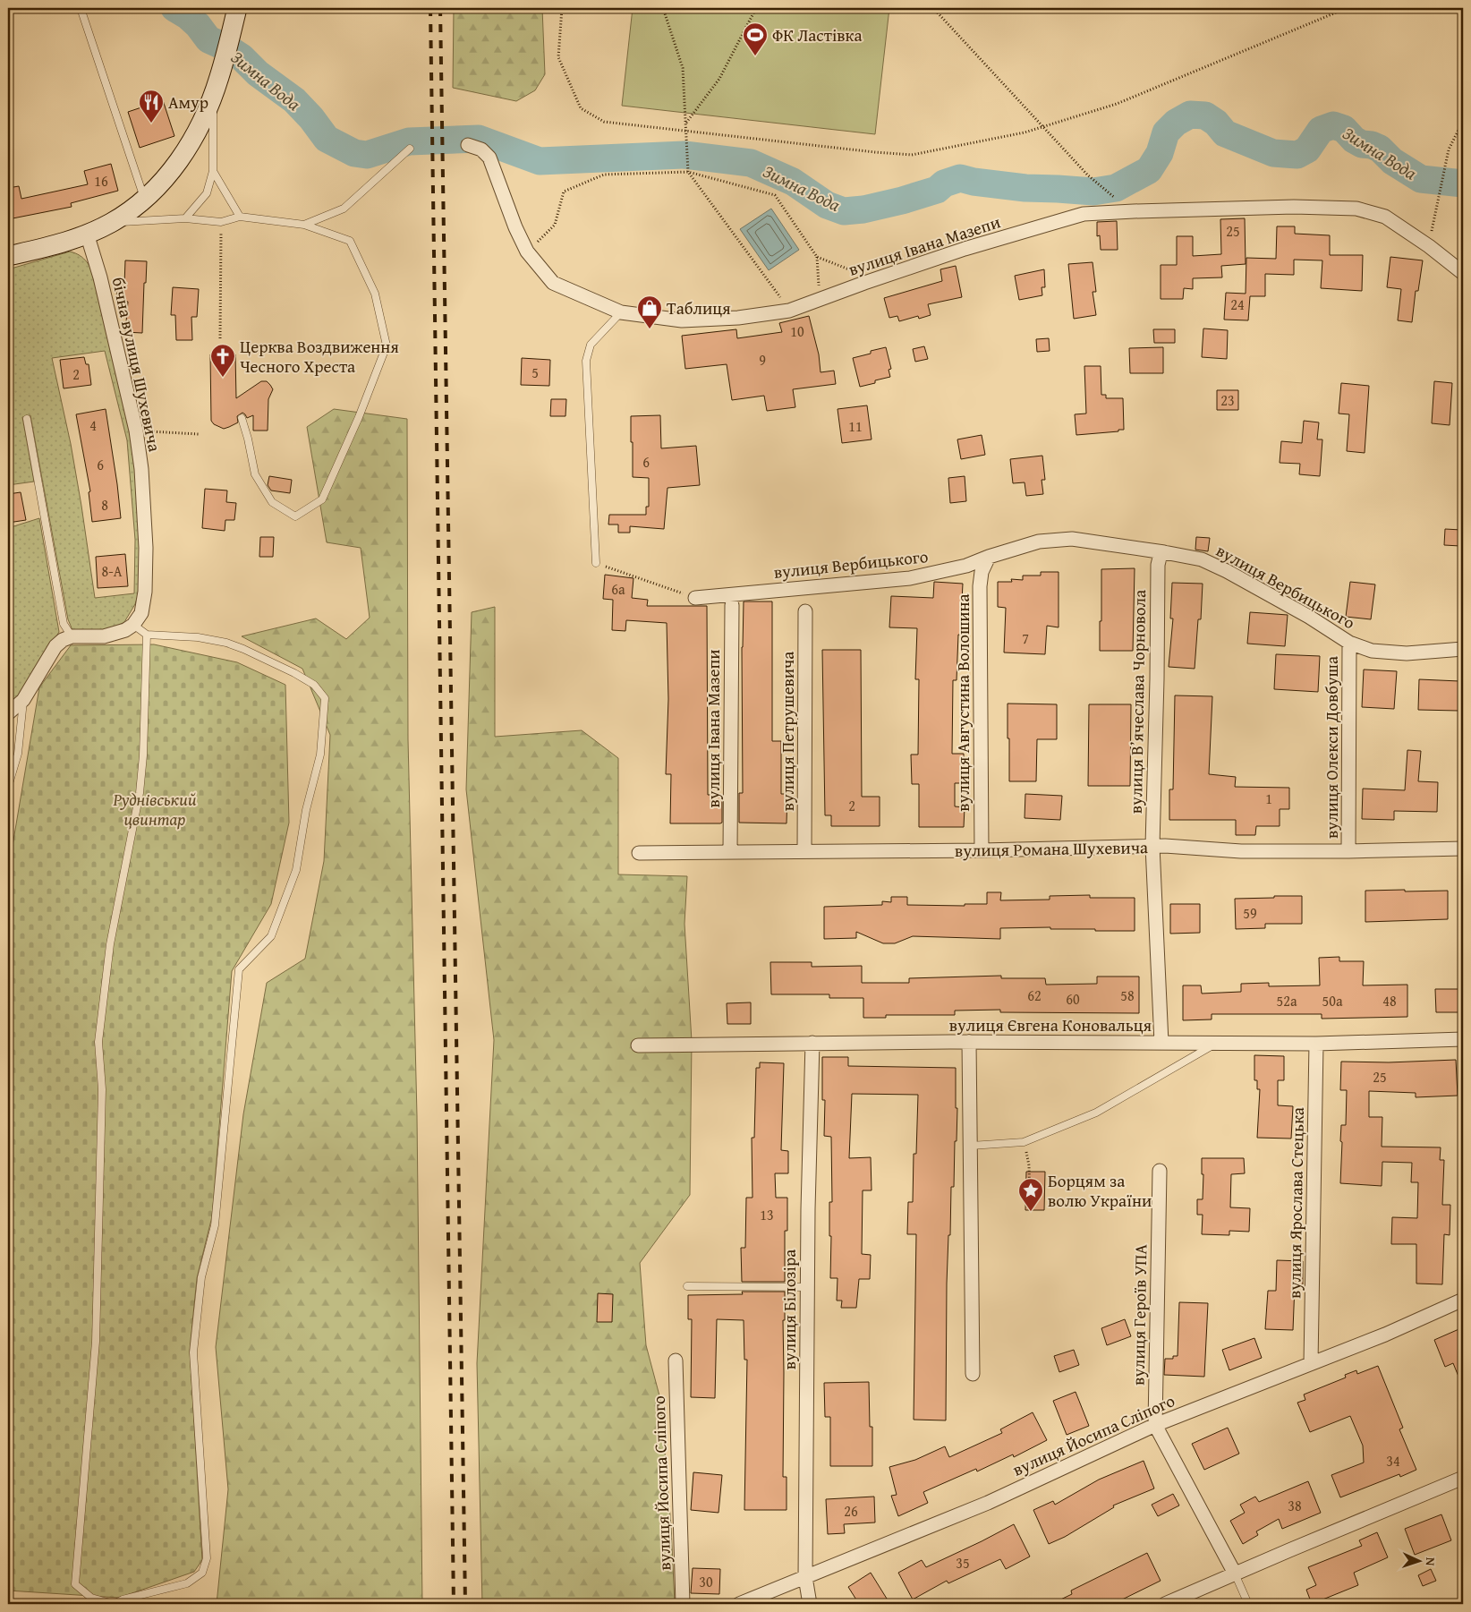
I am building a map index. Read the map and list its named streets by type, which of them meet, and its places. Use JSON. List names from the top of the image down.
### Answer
{
  "streets": {
    "street": [
      "вулиця Івана Мазепи",
      "бічна вулиця Шухевича",
      "вулиця Вербицького",
      "вулиця Вʼячеслава Чорновола",
      "вулиця Августина Волошина",
      "вулиця Петрушевича",
      "вулиця Олекси Довбуша",
      "вулиця Романа Шухевича",
      "вулиця Євгена Коновальця",
      "вулиця Ярослава Стецька",
      "вулиця Білозіра",
      "вулиця Героїв УПА",
      "вулиця Йосипа Сліпого"
    ]
  },
  "crossings": [
    ["вулиця Івана Мазепи", "вулиця Романа Шухевича"],
    ["вулиця Вербицького", "вулиця Вʼячеслава Чорновола"],
    ["вулиця Вербицького", "вулиця Августина Волошина"],
    ["вулиця Вербицького", "вулиця Олекси Довбуша"],
    ["вулиця Вʼячеслава Чорновола", "вулиця Романа Шухевича"],
    ["вулиця Вʼячеслава Чорновола", "вулиця Євгена Коновальця"],
    ["вулиця Августина Волошина", "вулиця Романа Шухевича"],
    ["вулиця Петрушевича", "вулиця Романа Шухевича"],
    ["вулиця Олекси Довбуша", "вулиця Романа Шухевича"],
    ["вулиця Євгена Коновальця", "вулиця Ярослава Стецька"],
    ["вулиця Євгена Коновальця", "вулиця Білозіра"],
    ["вулиця Ярослава Стецька", "вулиця Йосипа Сліпого"],
    ["вулиця Білозіра", "вулиця Йосипа Сліпого"],
    ["вулиця Героїв УПА", "вулиця Йосипа Сліпого"]
  ],
  "water": ["Зимна Вода"],
  "parks": ["Руднівський цвинтар"],
  "places": {
    "sports": ["ФК Ластівка"],
    "restaurant": ["Амур"],
    "shop": ["Таблиця"],
    "church": ["Церква Воздвиження Чесного Хреста"],
    "place": ["Борцям за волю України"]
  },
  "house_numbers": [
    "16",
    "25",
    "24",
    "10",
    "9",
    "5",
    "2",
    "23",
    "4",
    "11",
    "6",
    "6",
    "8",
    "8-А",
    "6а",
    "7",
    "1",
    "2",
    "59",
    "62",
    "58",
    "60",
    "52а",
    "50а",
    "48",
    "25",
    "13",
    "34",
    "38",
    "26",
    "35",
    "30"
  ],
  "north": "right"
}
